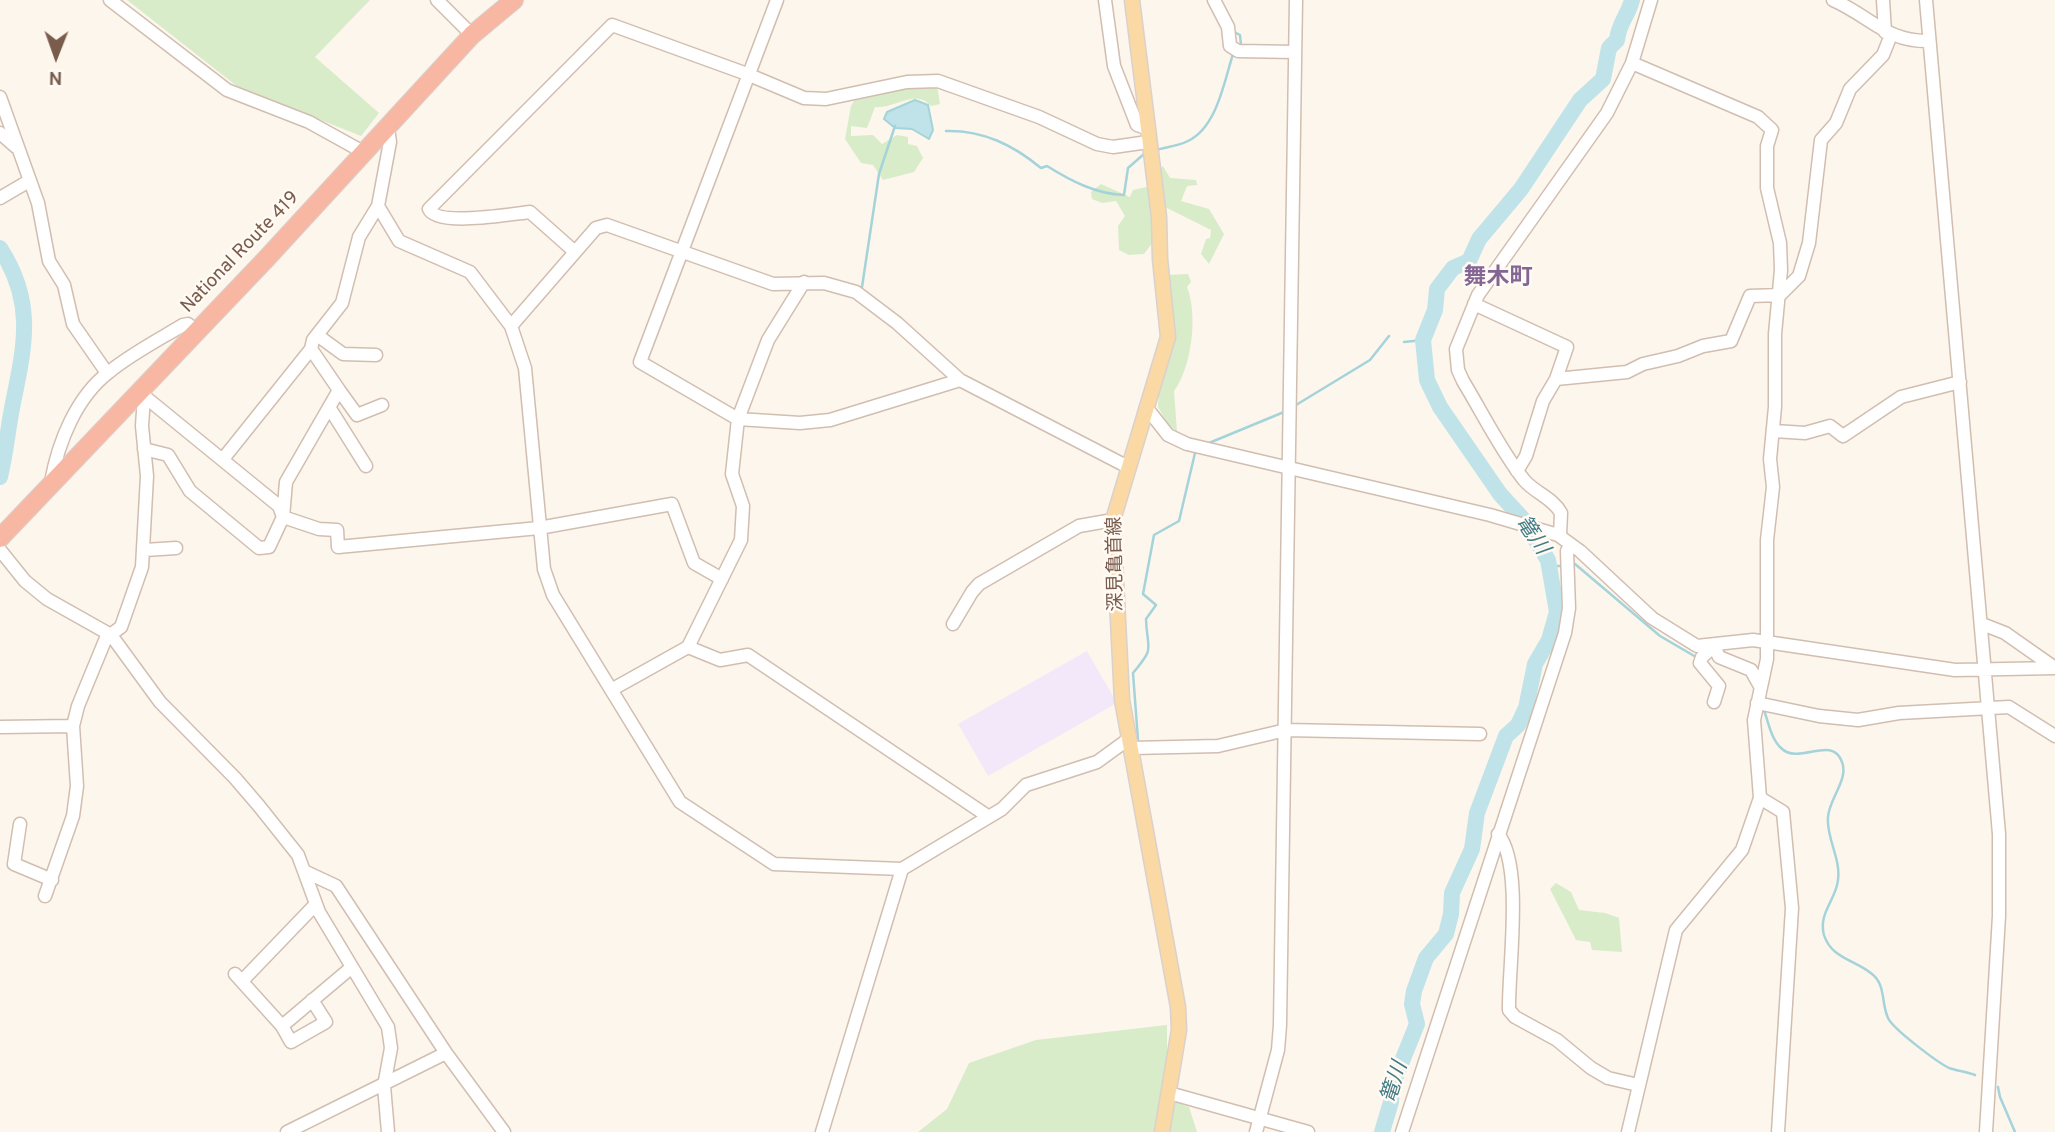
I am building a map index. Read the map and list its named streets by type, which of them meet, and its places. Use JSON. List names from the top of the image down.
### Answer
{
  "streets": {
    "highway": ["National Route 419"],
    "main road": ["深見亀首線"]
  },
  "districts": ["舞木町"],
  "water": ["篭川"],
  "north": "bottom"
}
